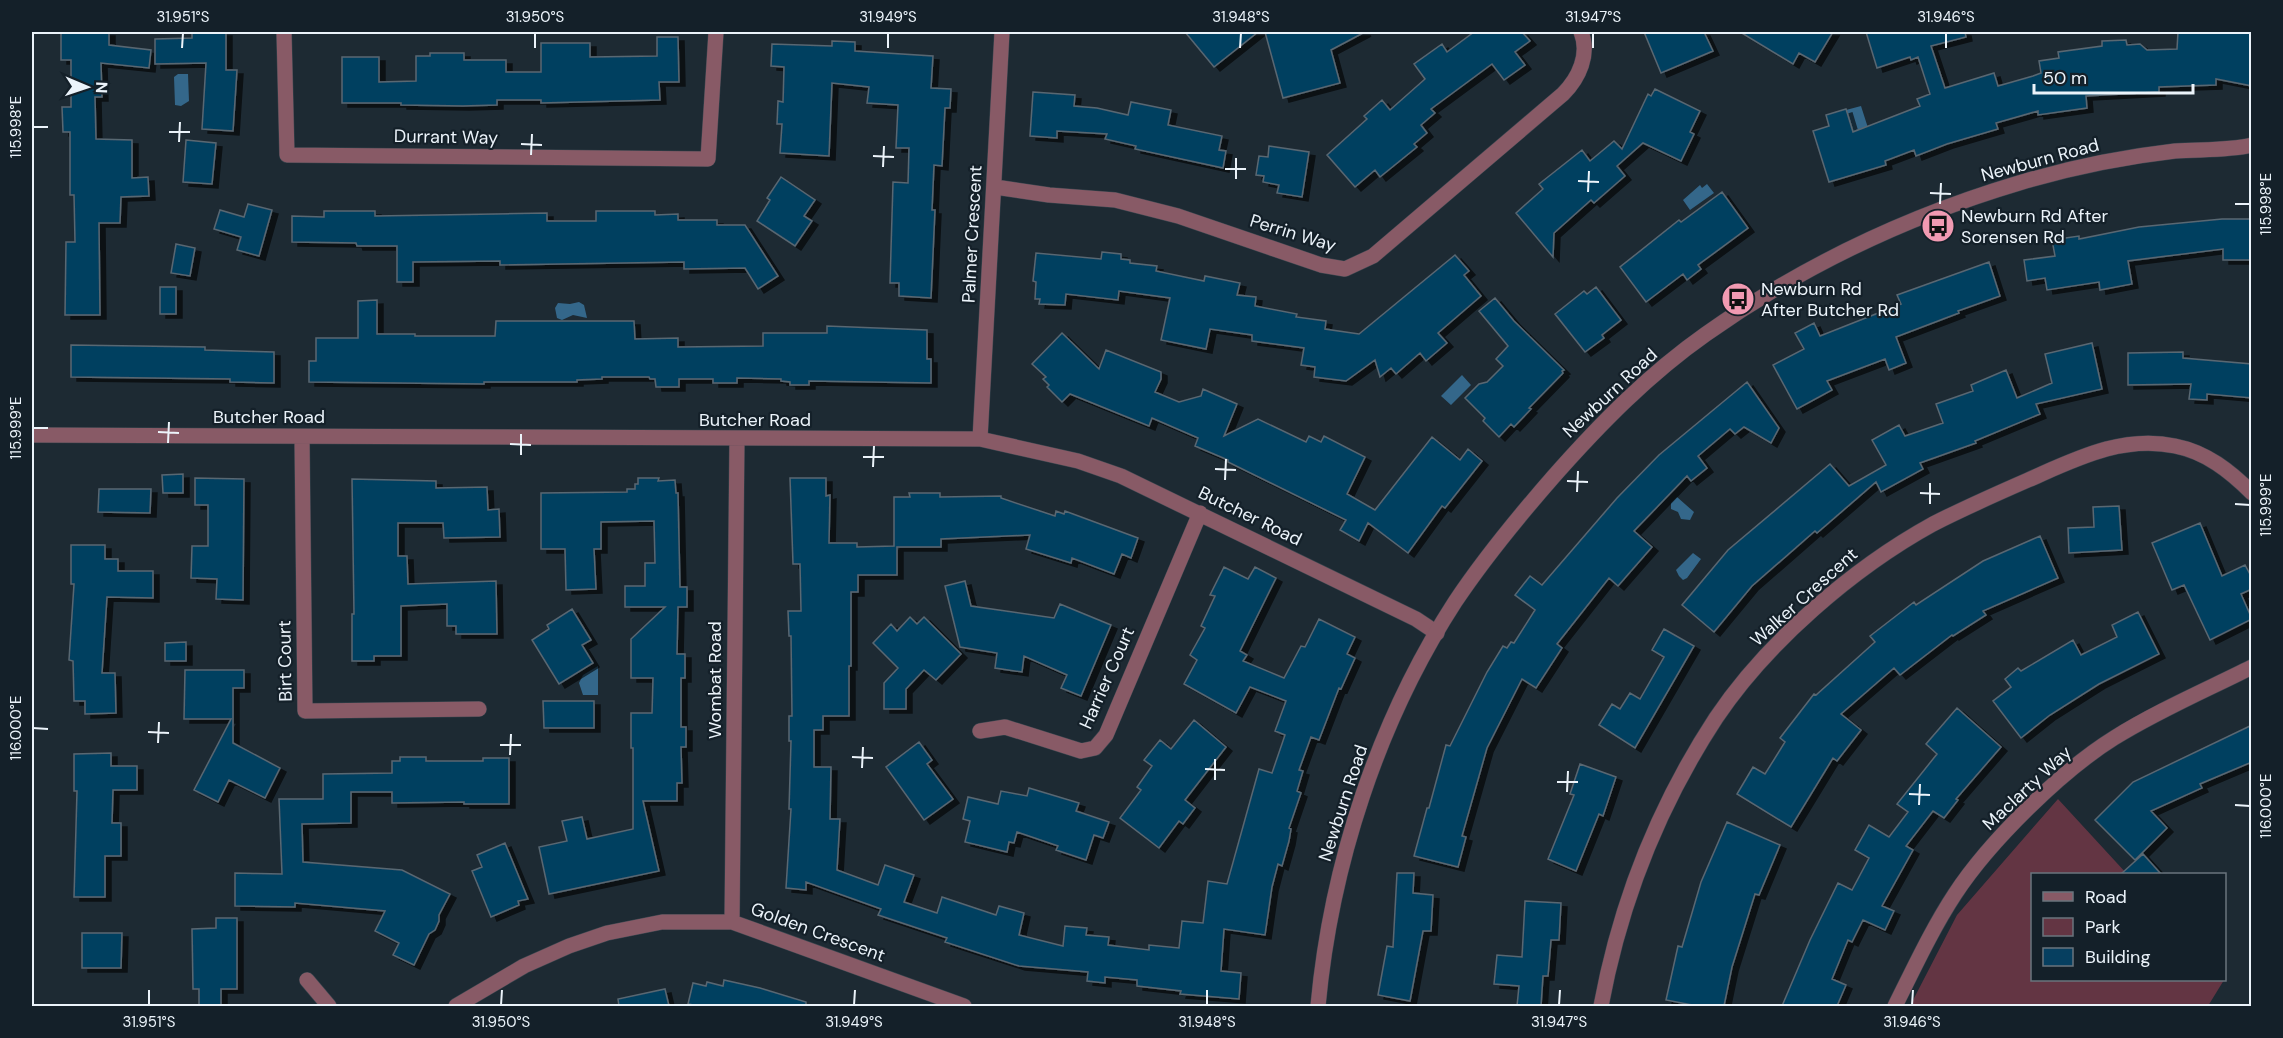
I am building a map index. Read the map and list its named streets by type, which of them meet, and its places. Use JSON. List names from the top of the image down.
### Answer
{
  "streets": {
    "street": [
      "Durrant Way",
      "Newburn Road",
      "Perrin Way",
      "Palmer Crescent",
      "Butcher Road",
      "Walker Crescent",
      "Birt Court",
      "Harrier Court",
      "Wombat Road",
      "Maclarty Way",
      "Golden Crescent"
    ]
  },
  "crossings": [
    ["Newburn Road", "Butcher Road"],
    ["Perrin Way", "Palmer Crescent"],
    ["Palmer Crescent", "Butcher Road"],
    ["Butcher Road", "Birt Court"],
    ["Butcher Road", "Harrier Court"],
    ["Butcher Road", "Wombat Road"],
    ["Wombat Road", "Golden Crescent"]
  ],
  "places": {
    "bus stop": ["Newburn Rd After Sorensen Rd", "Newburn Rd After Butcher Rd"]
  },
  "legend": ["Road", "Park", "Building"],
  "scale_bar": "50 m",
  "north": "right",
  "coordinates": [
    "31.951°S",
    "31.950°S",
    "31.949°S",
    "31.948°S",
    "31.947°S",
    "31.946°S",
    "115.998°E",
    "115.999°E",
    "116.000°E"
  ]
}
